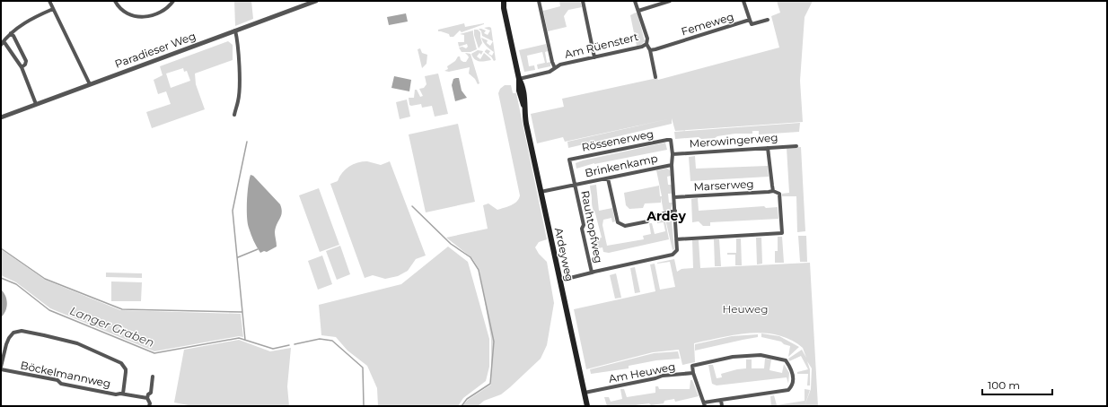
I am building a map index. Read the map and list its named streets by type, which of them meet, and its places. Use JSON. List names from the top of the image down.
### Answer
{
  "streets": {
    "main road": ["Ardeyweg"],
    "street": [
      "Femeweg",
      "Am Rüenstert",
      "Paradieser Weg",
      "Rössenerweg",
      "Merowingerweg",
      "Brinkenkamp",
      "Marserweg",
      "Rauhtopfweg",
      "Am Heuweg",
      "Böckelmannweg"
    ]
  },
  "crossings": [
    ["Am Rüenstert", "Ardeyweg"],
    ["Rössenerweg", "Merowingerweg"],
    ["Rössenerweg", "Brinkenkamp"],
    ["Rössenerweg", "Rauhtopfweg"],
    ["Brinkenkamp", "Marserweg"],
    ["Brinkenkamp", "Rauhtopfweg"],
    ["Brinkenkamp", "Ardeyweg"],
    ["Ardeyweg", "Am Heuweg"]
  ],
  "districts": ["Ardey"],
  "water": ["Langer Graben"],
  "parks": ["Heuweg"],
  "scale_bar": "100 m"
}
